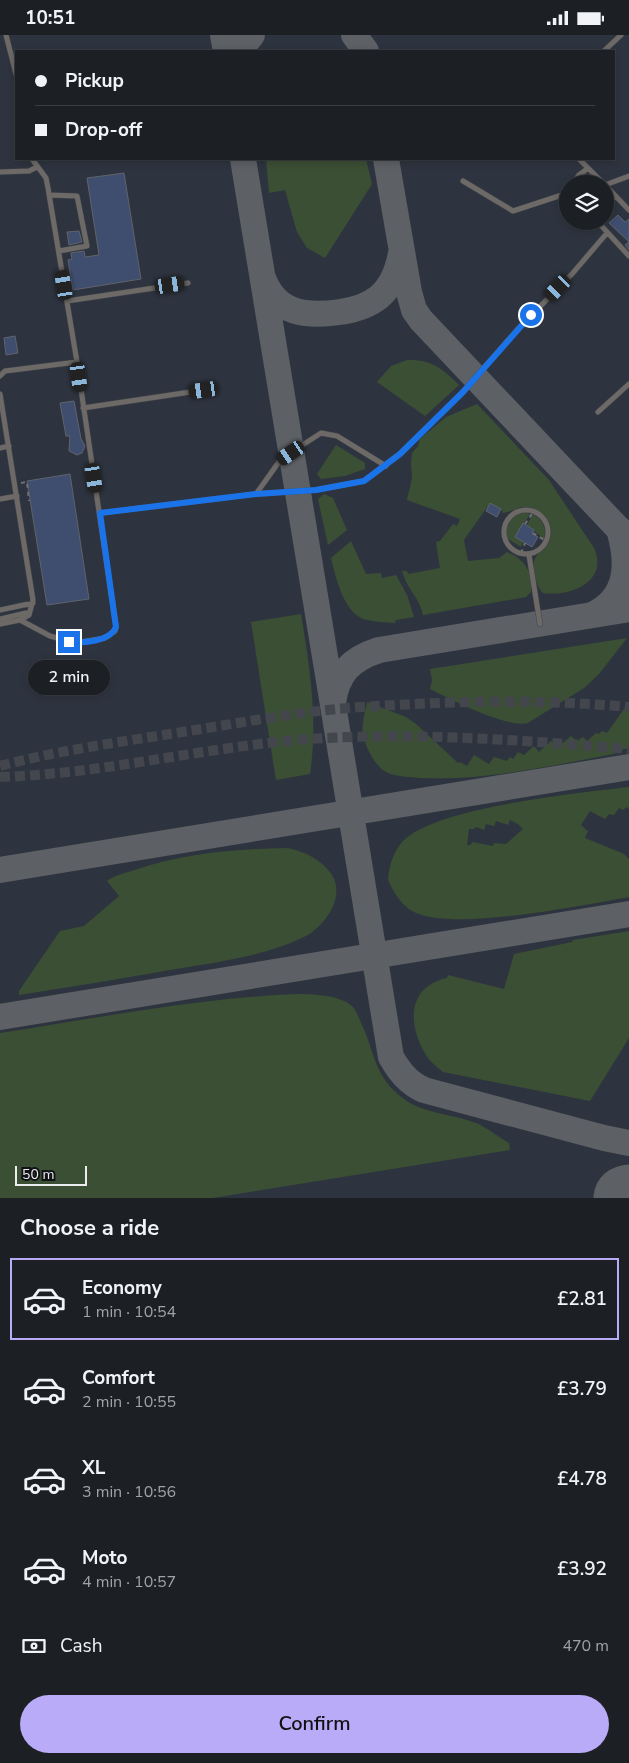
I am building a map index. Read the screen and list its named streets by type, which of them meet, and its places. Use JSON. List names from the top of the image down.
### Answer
{
  "scale_bar": "50 m",
  "page": {
    "status": "10:51",
    "banner": ["Pickup", "Drop-off"],
    "bubble": "2 min",
    "scale": "50 m",
    "heading": "Choose a ride",
    "list": [
      {
        "name": "Economy",
        "note": "1 min · 10:54",
        "value": "£2.81"
      },
      {
        "name": "Comfort",
        "note": "2 min · 10:55",
        "value": "£3.79"
      },
      {
        "name": "XL",
        "note": "3 min · 10:56",
        "value": "£4.78"
      },
      {
        "name": "Moto",
        "note": "4 min · 10:57",
        "value": "£3.92"
      }
    ],
    "pay": ["Cash", "470 m"],
    "buttons": "Confirm"
  }
}
